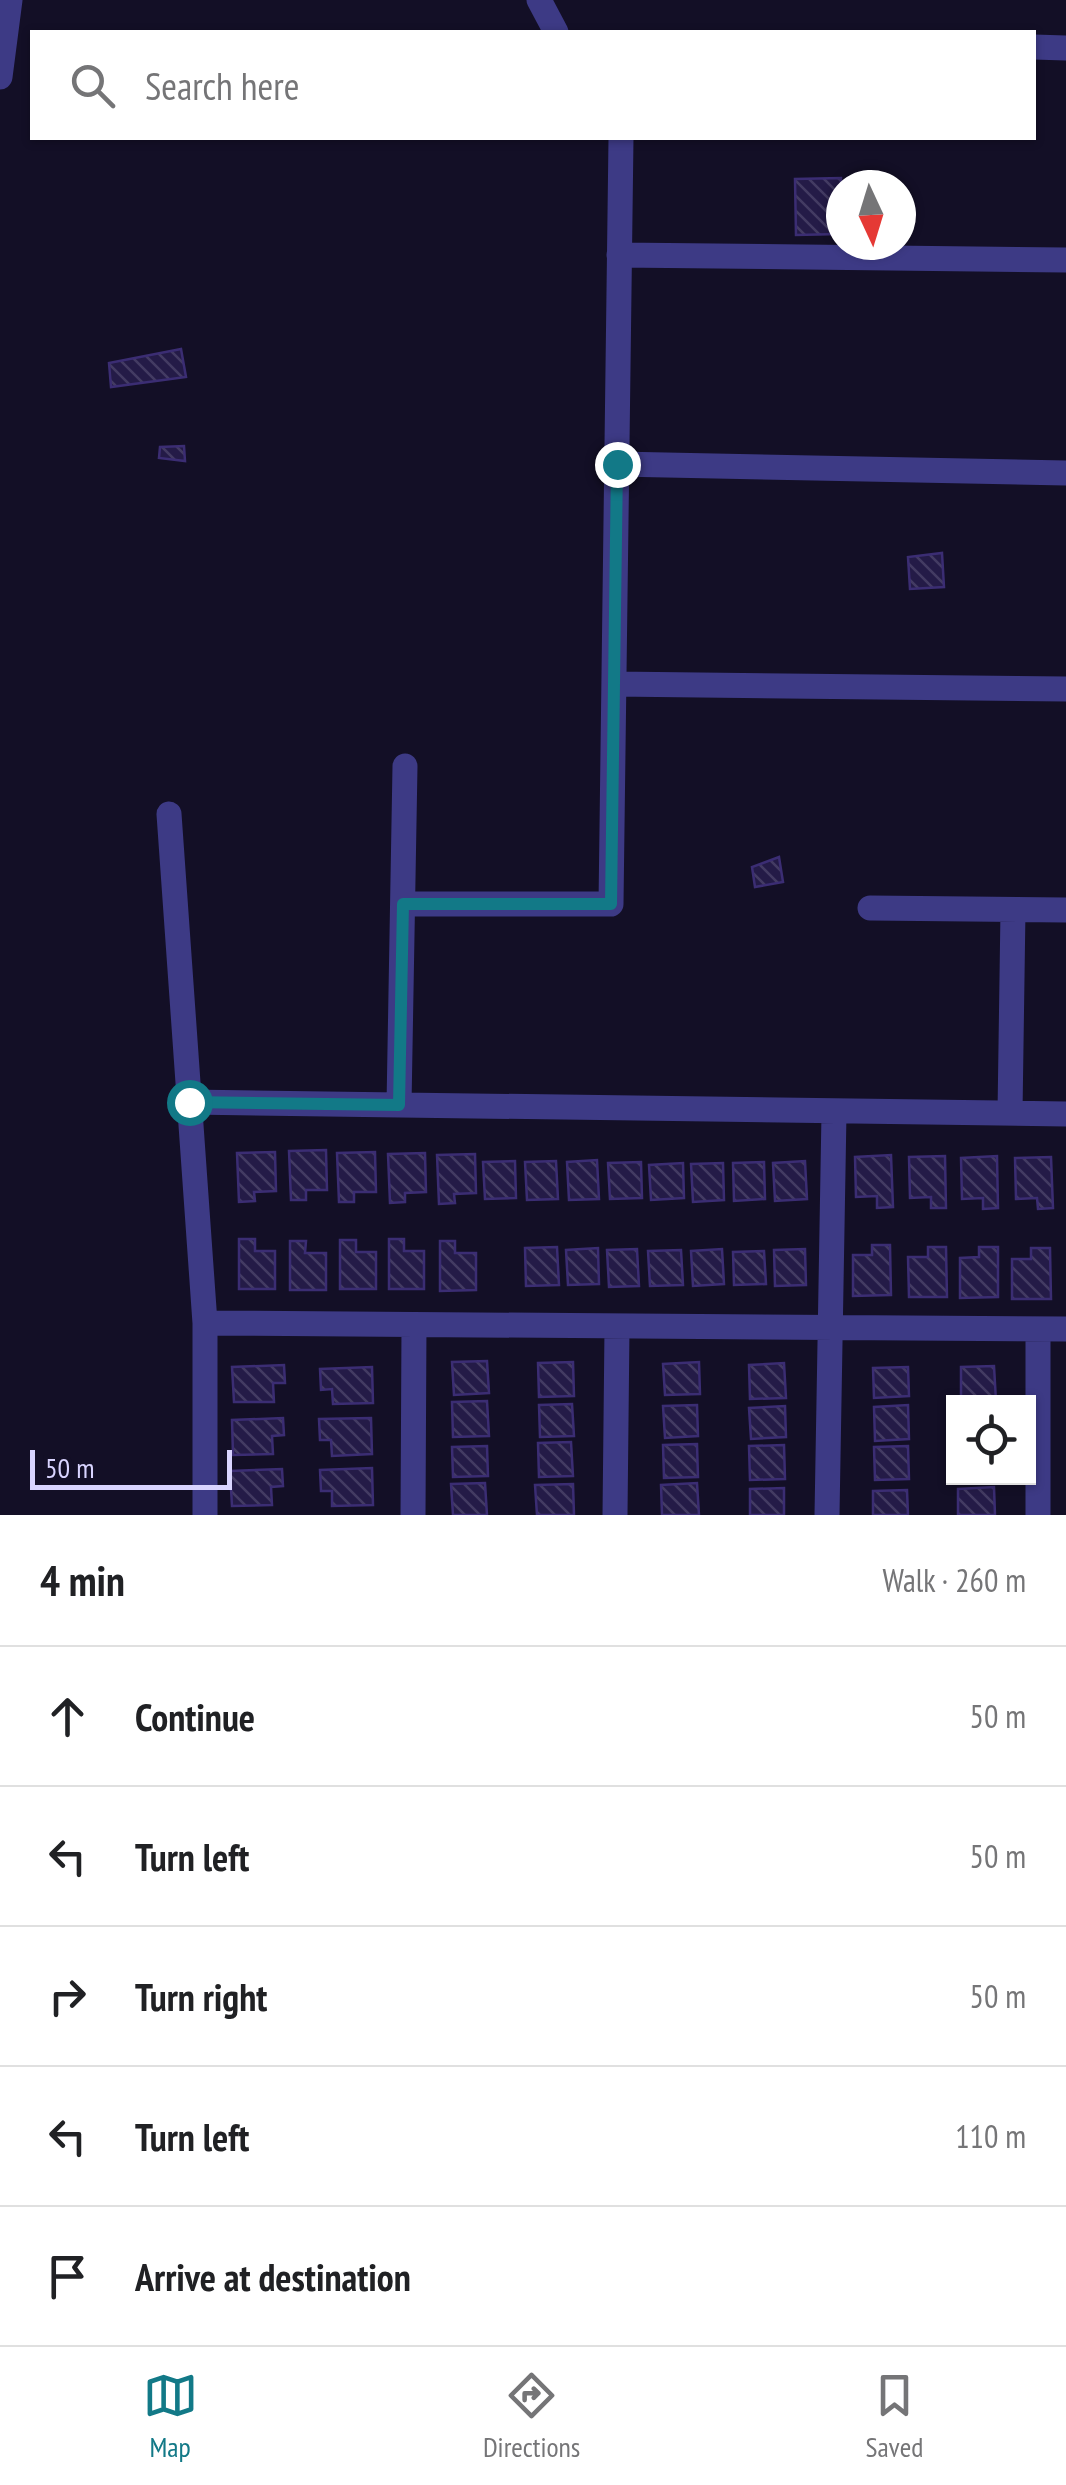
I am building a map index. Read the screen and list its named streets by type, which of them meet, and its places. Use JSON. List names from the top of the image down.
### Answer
{
  "scale_bar": "50 m",
  "north": "bottom",
  "page": {
    "search": "Search here",
    "scale": "50 m",
    "heading": ["4 min", "Walk · 260 m"],
    "list": [
      ["Continue", "50 m"],
      ["Turn left", "50 m"],
      ["Turn right", "50 m"],
      ["Turn left", "110 m"],
      "Arrive at destination"
    ],
    "nav": ["Map", "Directions", "Saved"]
  }
}
